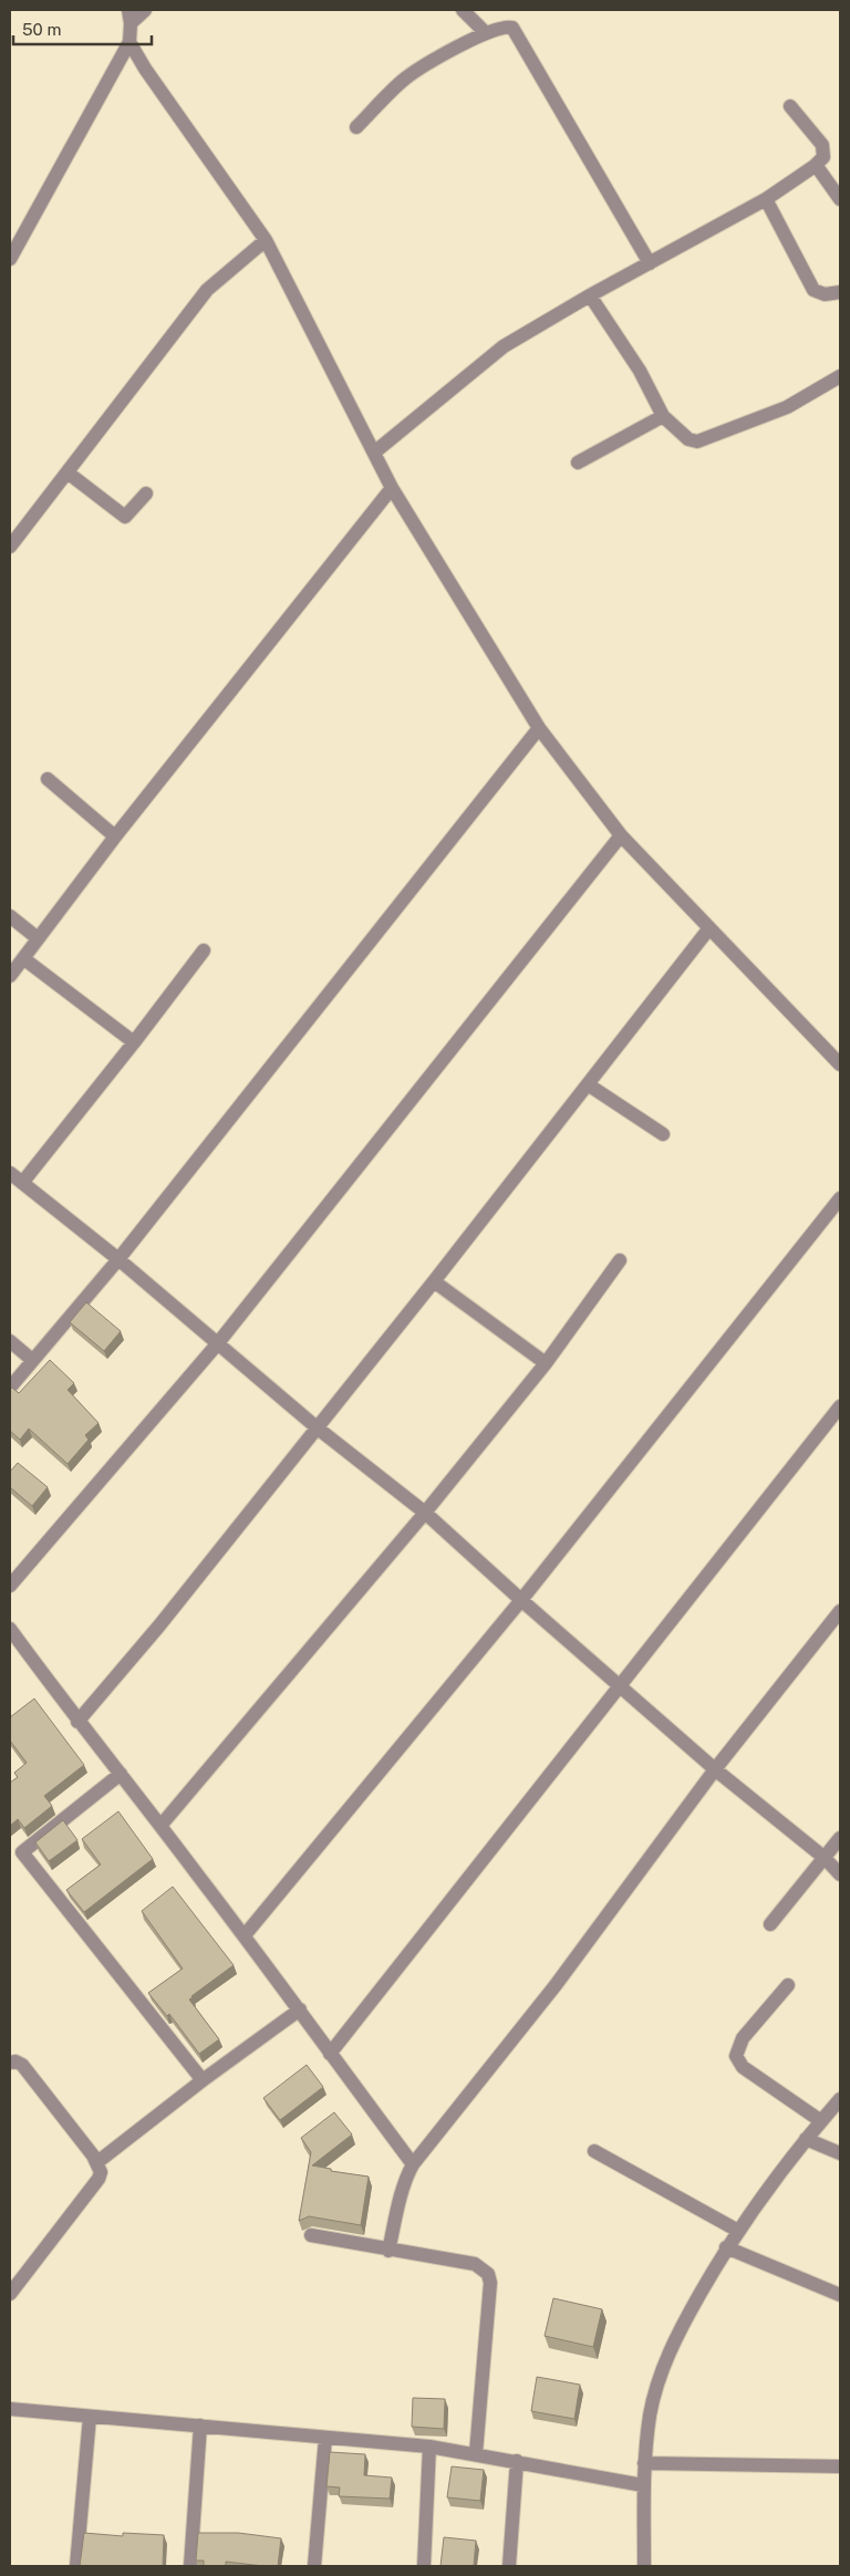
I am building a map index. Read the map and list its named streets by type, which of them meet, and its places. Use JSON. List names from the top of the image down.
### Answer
{
  "scale_bar": "50 m"
}
